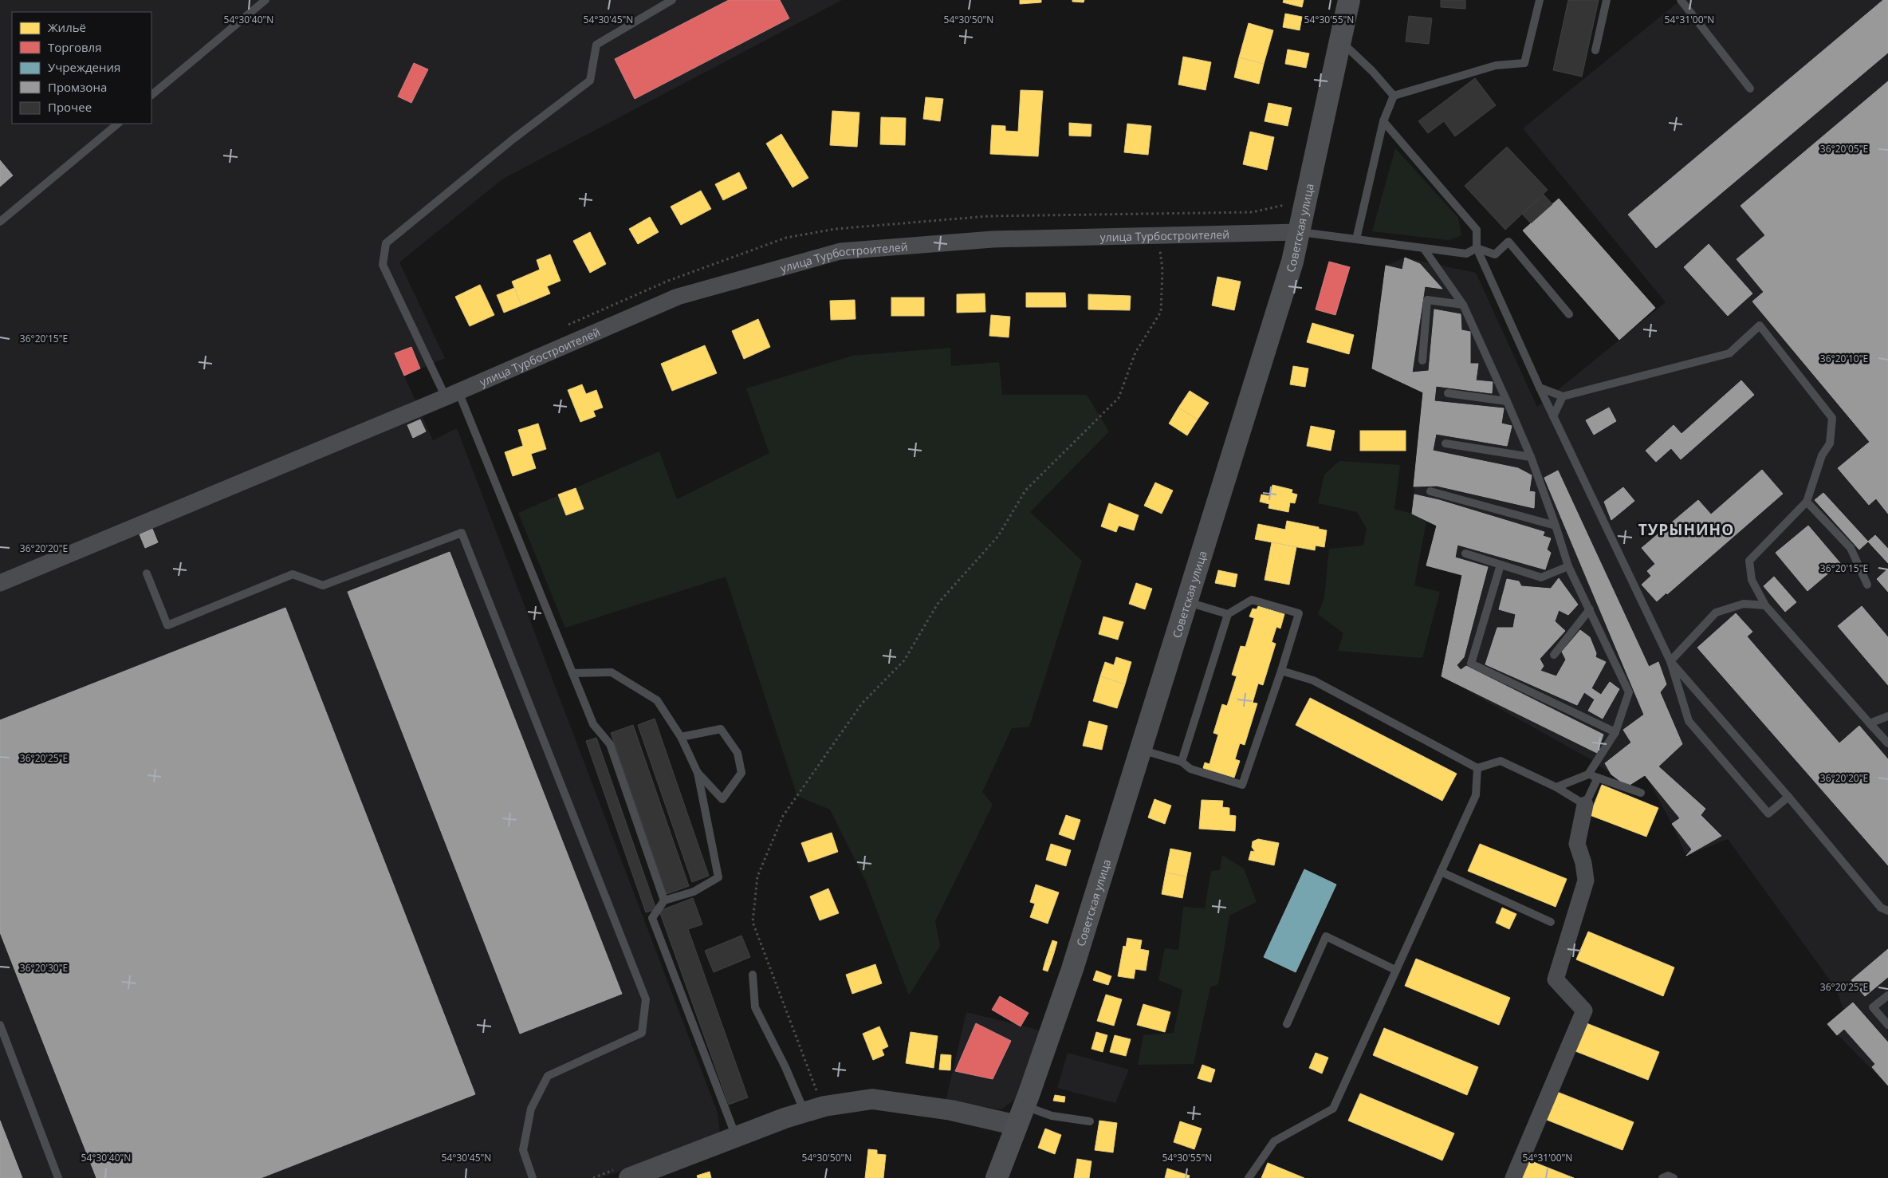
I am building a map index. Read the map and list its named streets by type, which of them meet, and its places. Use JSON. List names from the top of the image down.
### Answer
{
  "streets": {
    "main road": ["Советская улица"],
    "street": ["улица Турбостроителей"]
  },
  "crossings": [
    ["Советская улица", "улица Турбостроителей"]
  ],
  "districts": ["ТУРЫНИНО"],
  "legend": [
    "Жильё",
    "Торговля",
    "Учреждения",
    "Промзона",
    "Прочее"
  ],
  "coordinates": [
    "54°30'40\"N",
    "54°30'45\"N",
    "54°30'50\"N",
    "54°30'55\"N",
    "54°31'00\"N",
    "36°20'05\"E",
    "36°20'15\"E",
    "36°20'10\"E",
    "36°20'20\"E",
    "36°20'25\"E",
    "36°20'30\"E"
  ]
}
